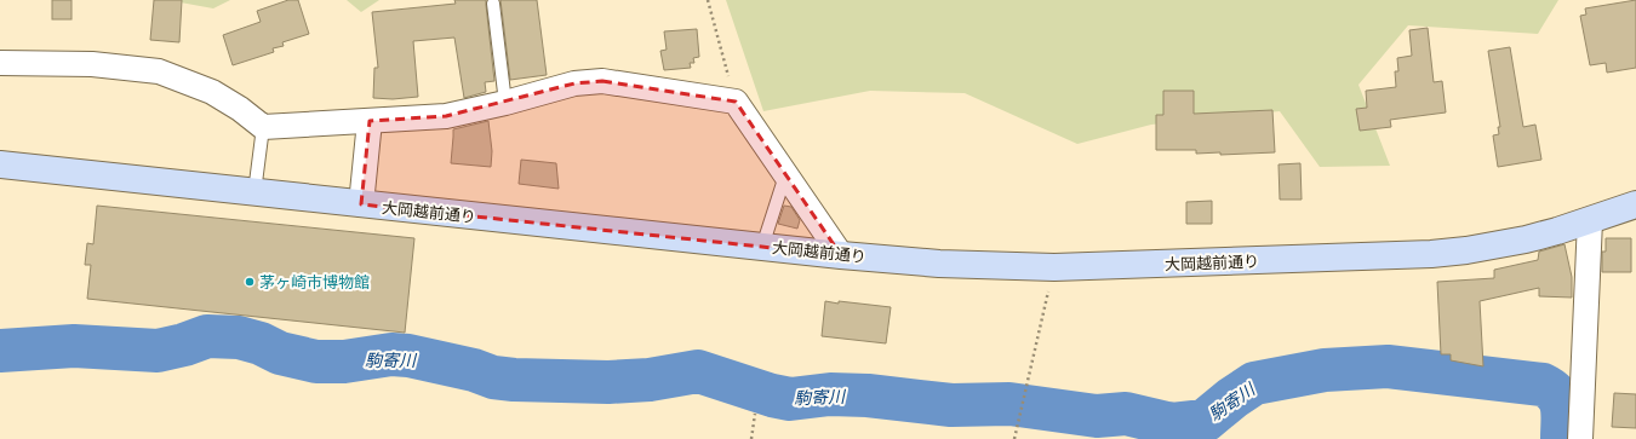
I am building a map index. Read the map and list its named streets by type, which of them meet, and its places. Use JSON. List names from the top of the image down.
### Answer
{
  "streets": {
    "street": ["大岡越前通り"]
  },
  "water": ["駒寄川"],
  "places": ["茅ヶ崎市博物館"]
}
